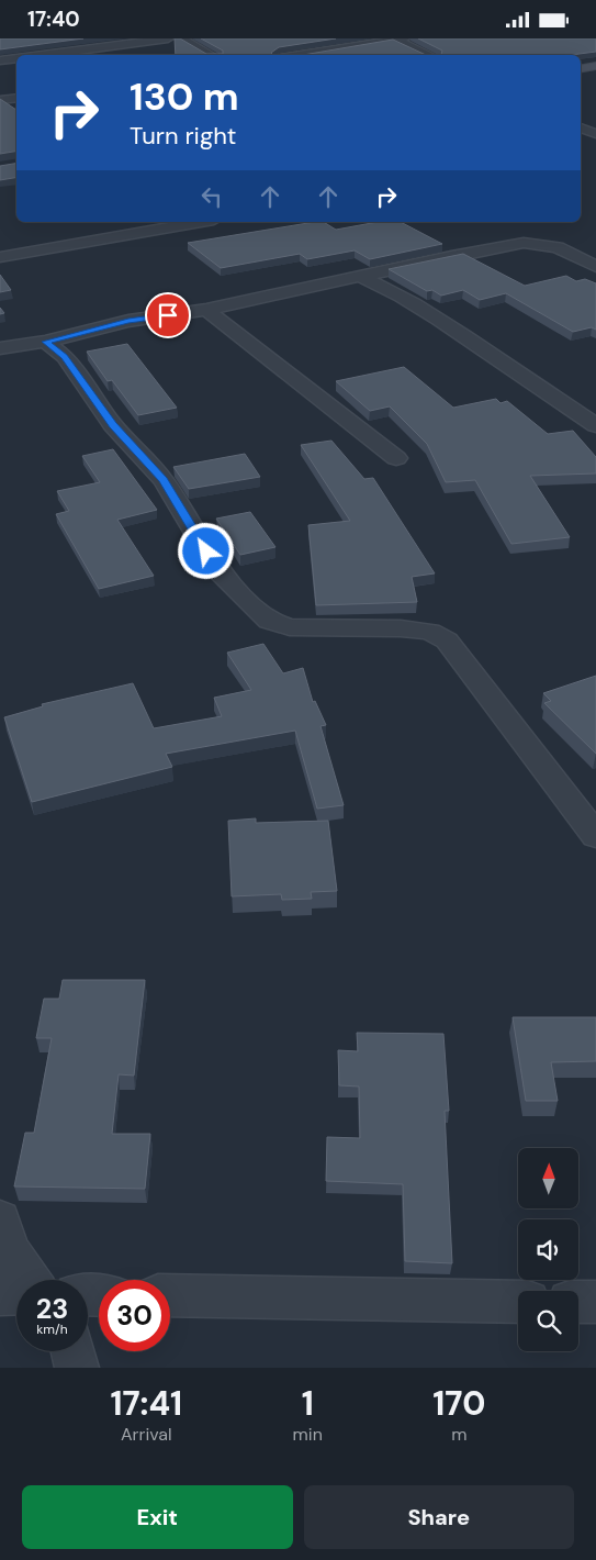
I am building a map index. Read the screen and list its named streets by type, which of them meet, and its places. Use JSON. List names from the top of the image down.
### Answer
{
  "north": "top",
  "page": {
    "status": "17:40",
    "turn": ["130 m", "Turn right"],
    "speed": "23 km/h",
    "limit": "30",
    "eta": [
      "17:41",
      "Arrival",
      "1",
      "min",
      "170",
      "m"
    ],
    "buttons": ["Exit", "Share"]
  }
}
